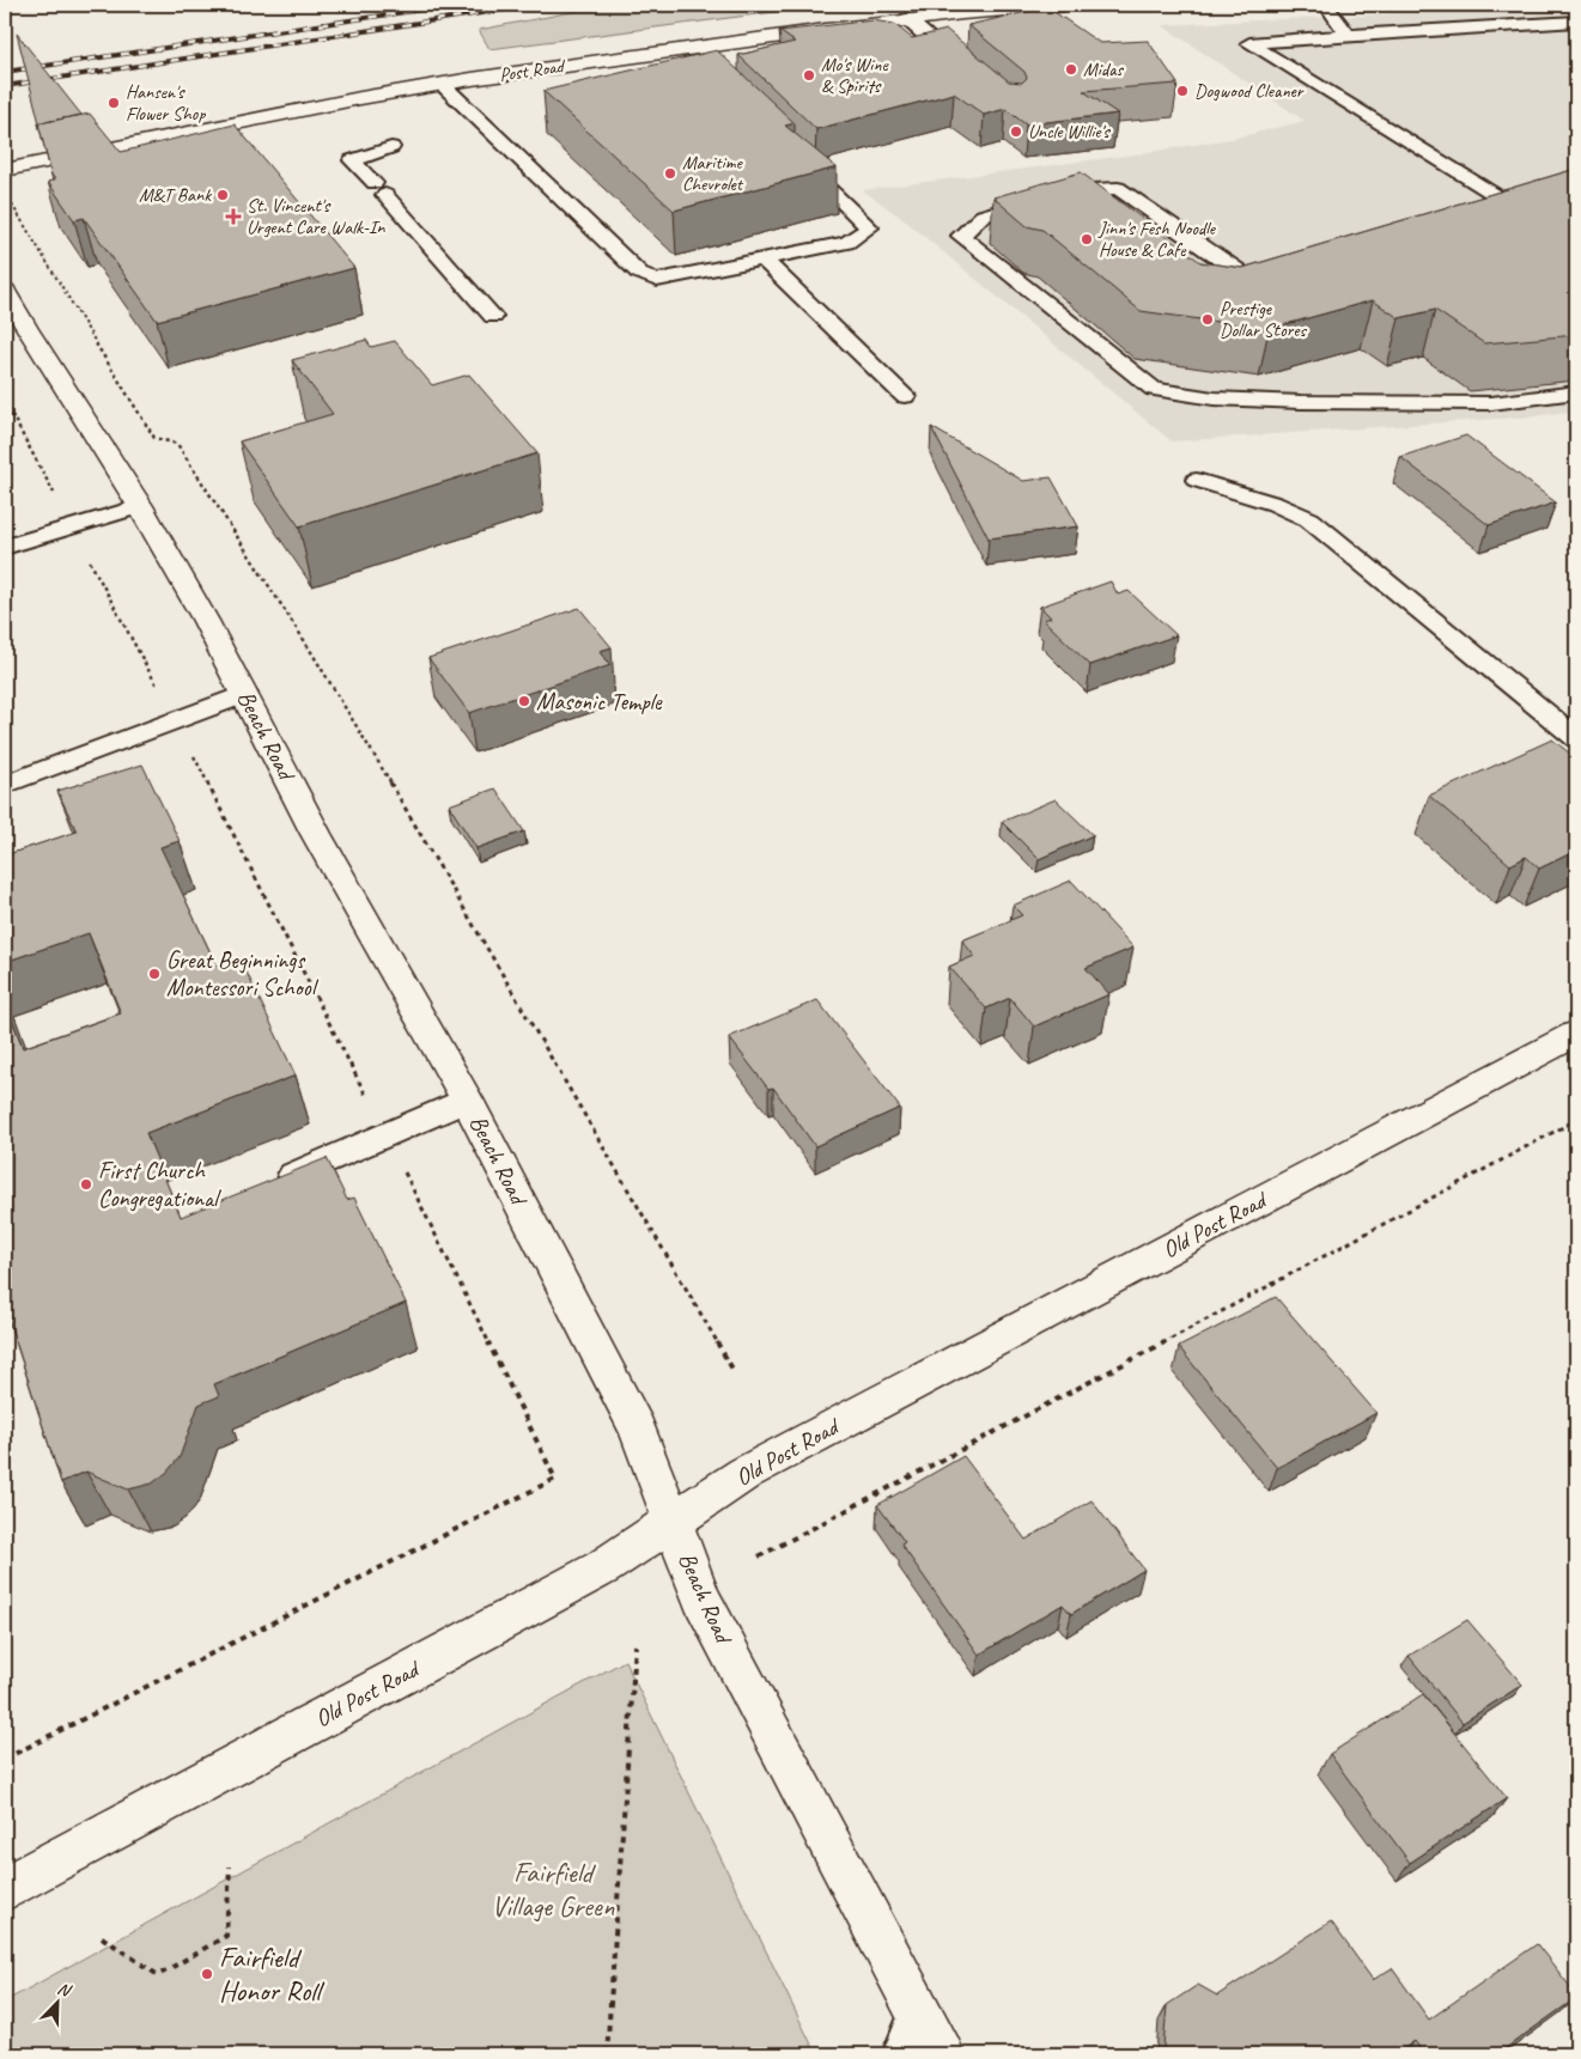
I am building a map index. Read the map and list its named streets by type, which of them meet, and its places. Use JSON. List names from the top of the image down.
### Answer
{
  "streets": {
    "street": ["Post Road", "Beach Road", "Old Post Road"]
  },
  "crossings": [
    ["Beach Road", "Old Post Road"]
  ],
  "parks": ["Fairfield Village Green"],
  "places": {
    "other": [
      "Midas",
      "Mo's Wine & Spirits",
      "Dogwood Cleaner",
      "Hansen's Flower Shop",
      "Uncle Willie's",
      "Maritime Chevrolet",
      "M&T Bank",
      "Jinn's Fesh Noodle House & Cafe",
      "Prestige Dollar Stores",
      "Masonic Temple",
      "Great Beginnings Montessori School",
      "First Church Congregational",
      "Fairfield Honor Roll"
    ],
    "health": ["St. Vincent's Urgent Care Walk-In"]
  },
  "north": "top right"
}
